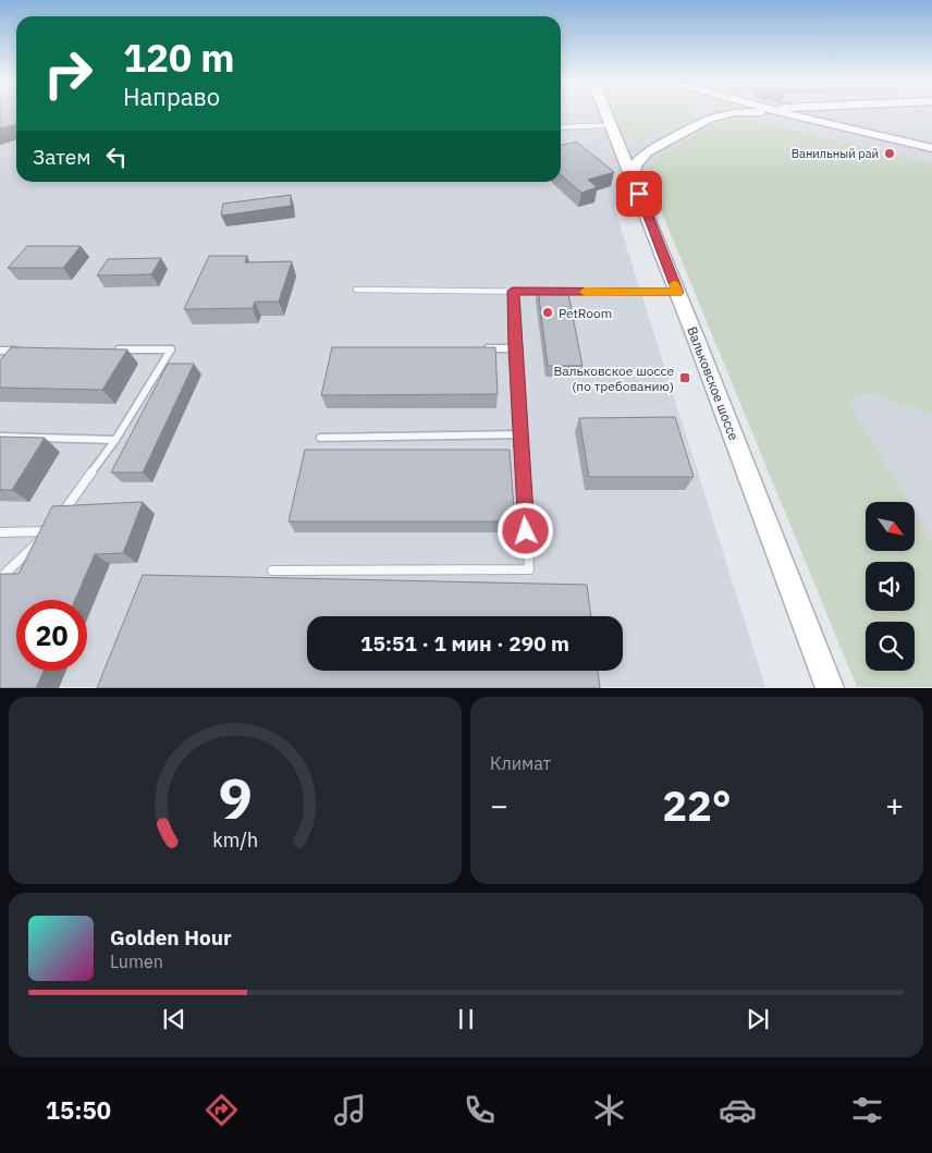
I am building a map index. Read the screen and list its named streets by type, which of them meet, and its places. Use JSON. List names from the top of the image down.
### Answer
{
  "streets": {
    "main road": ["Вальковское шоссе"]
  },
  "places": {
    "other": ["Ванильный рай", "PetRoom"],
    "transit": ["Вальковское шоссе (по требованию)"]
  },
  "north": "bottom right",
  "page": {
    "turn": ["120 m", "Направо"],
    "then": "Затем",
    "limit": "20",
    "trip": "15:51 · 1 мин · 290 m",
    "tile": "Климат",
    "heat": ["−", "22°", "+"],
    "song": ["Golden Hour", "Lumen"],
    "tabs": "15:50",
    "gauge": ["9", "km/h"]
  }
}
